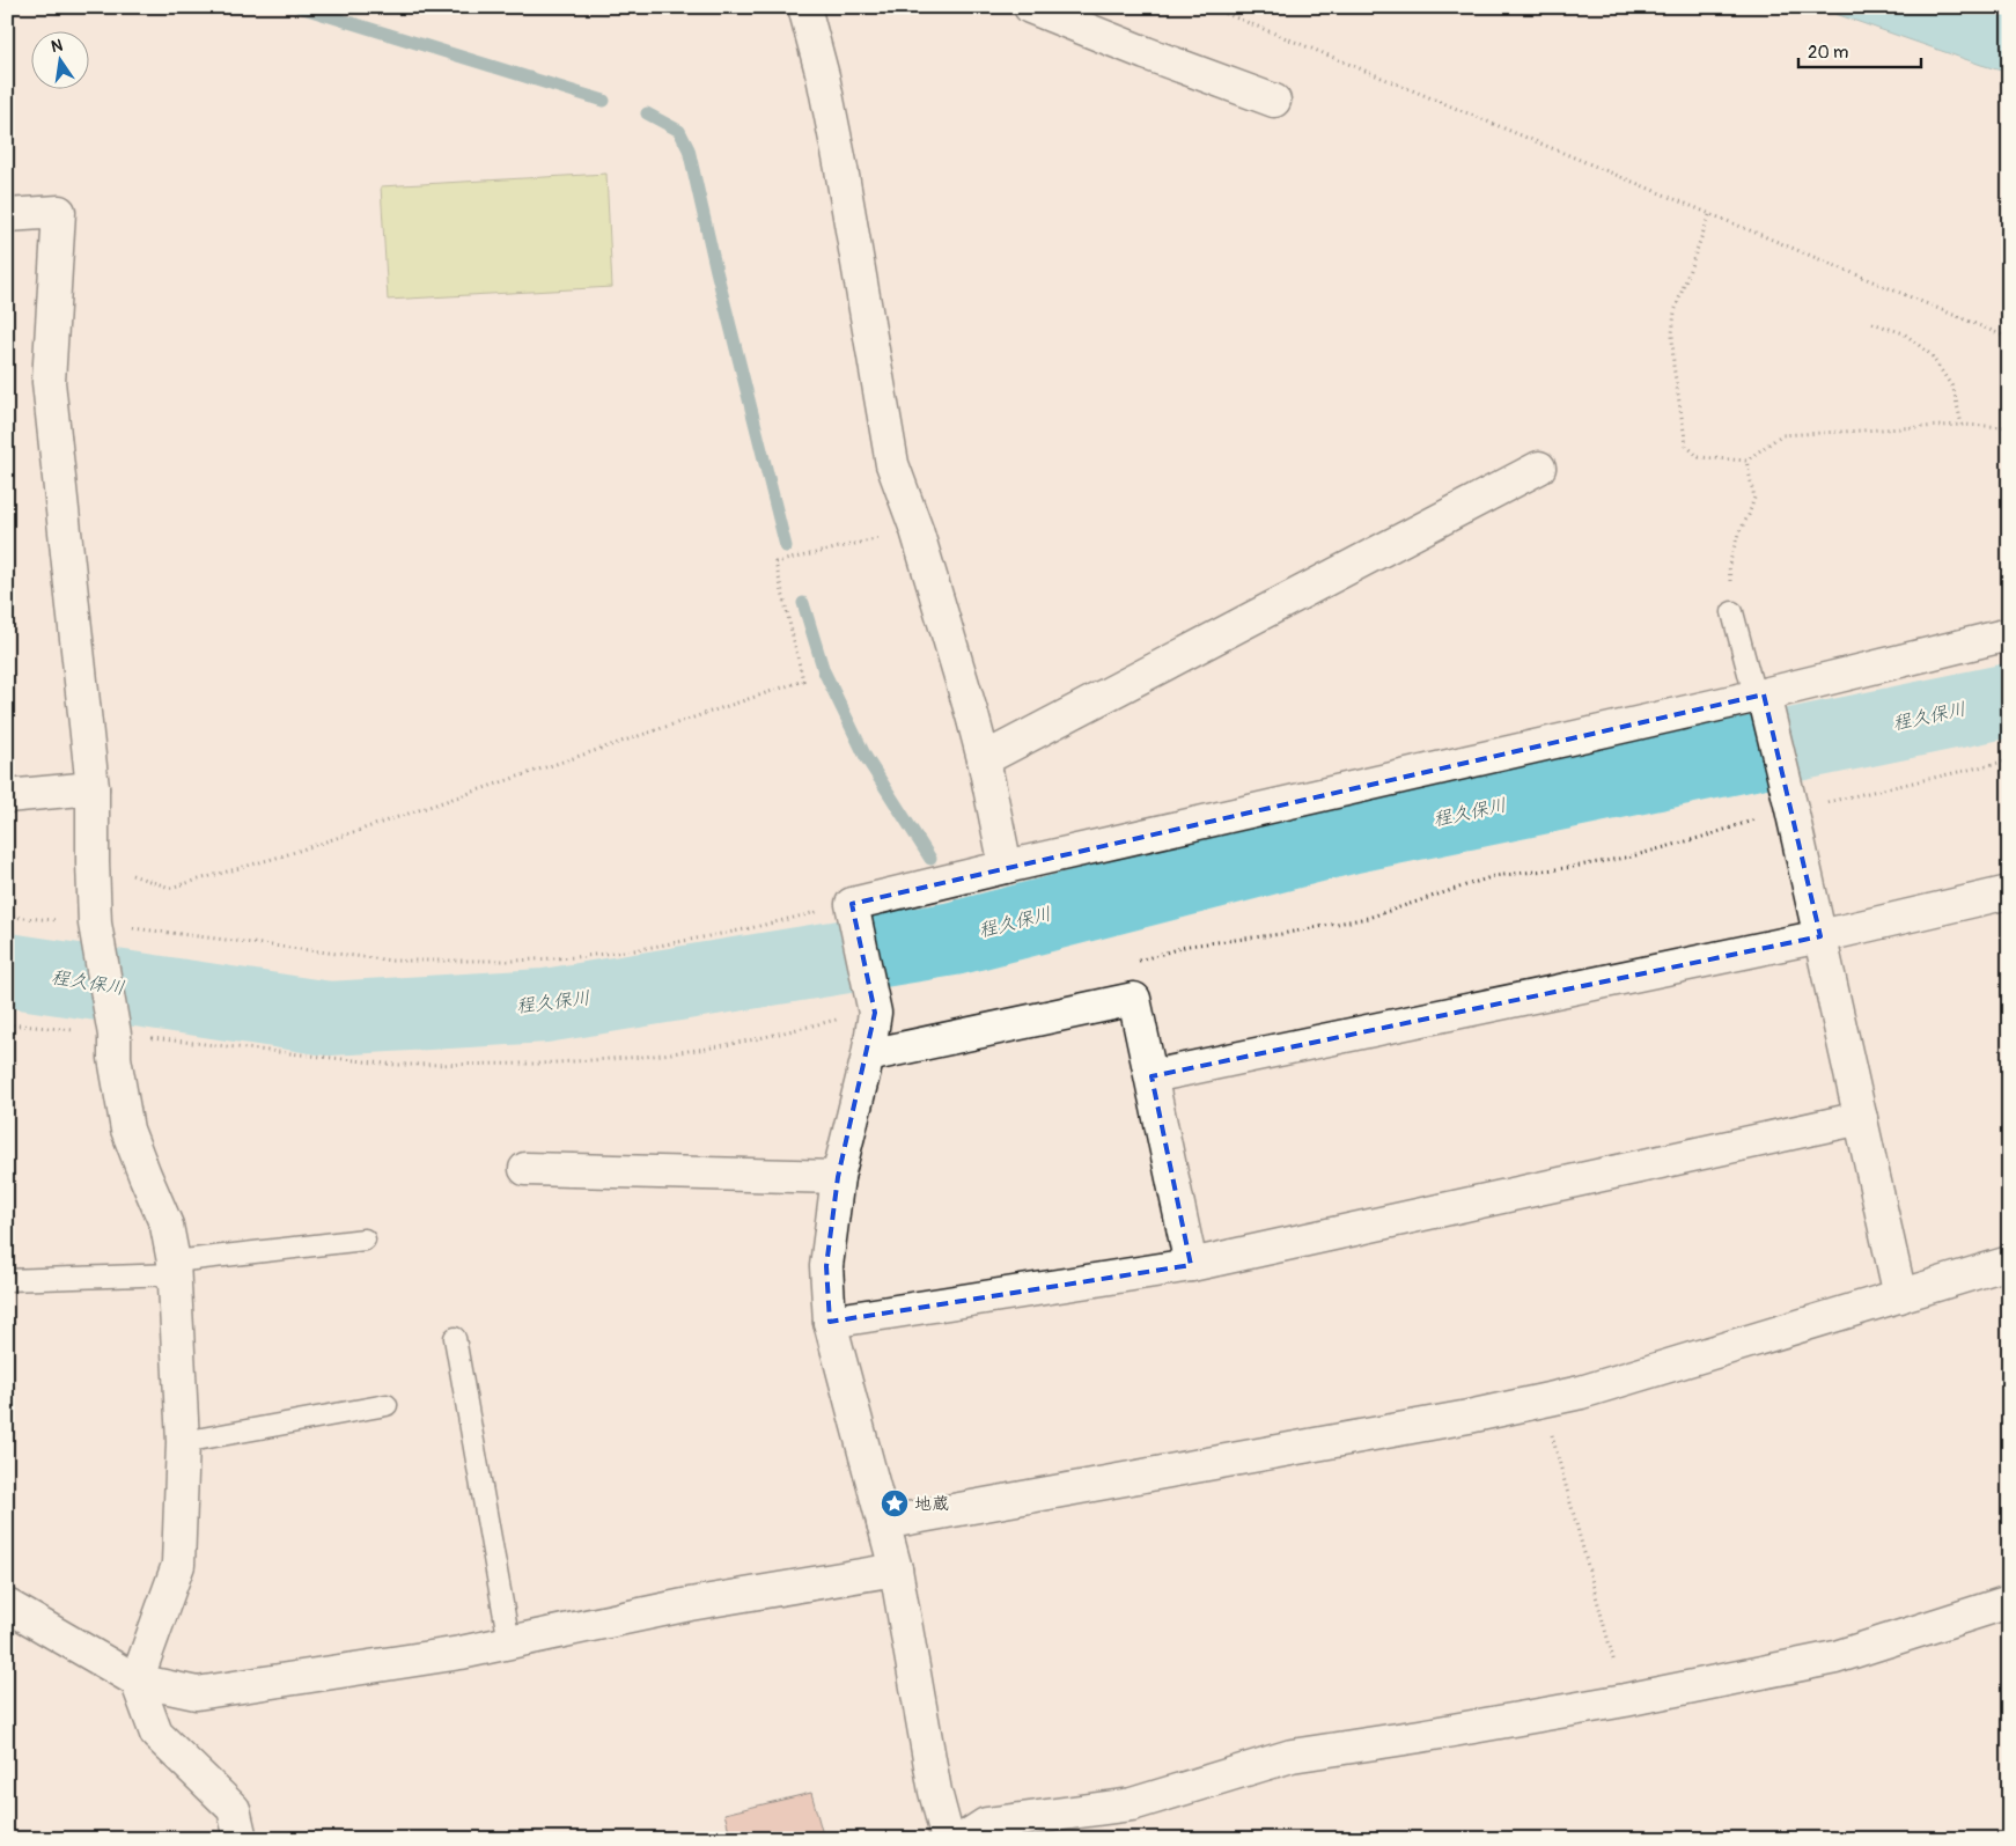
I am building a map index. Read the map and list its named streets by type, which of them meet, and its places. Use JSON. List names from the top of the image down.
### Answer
{
  "water": ["程久保川"],
  "places": {
    "place": ["地蔵"]
  },
  "scale_bar": "20 m",
  "north": "top"
}
